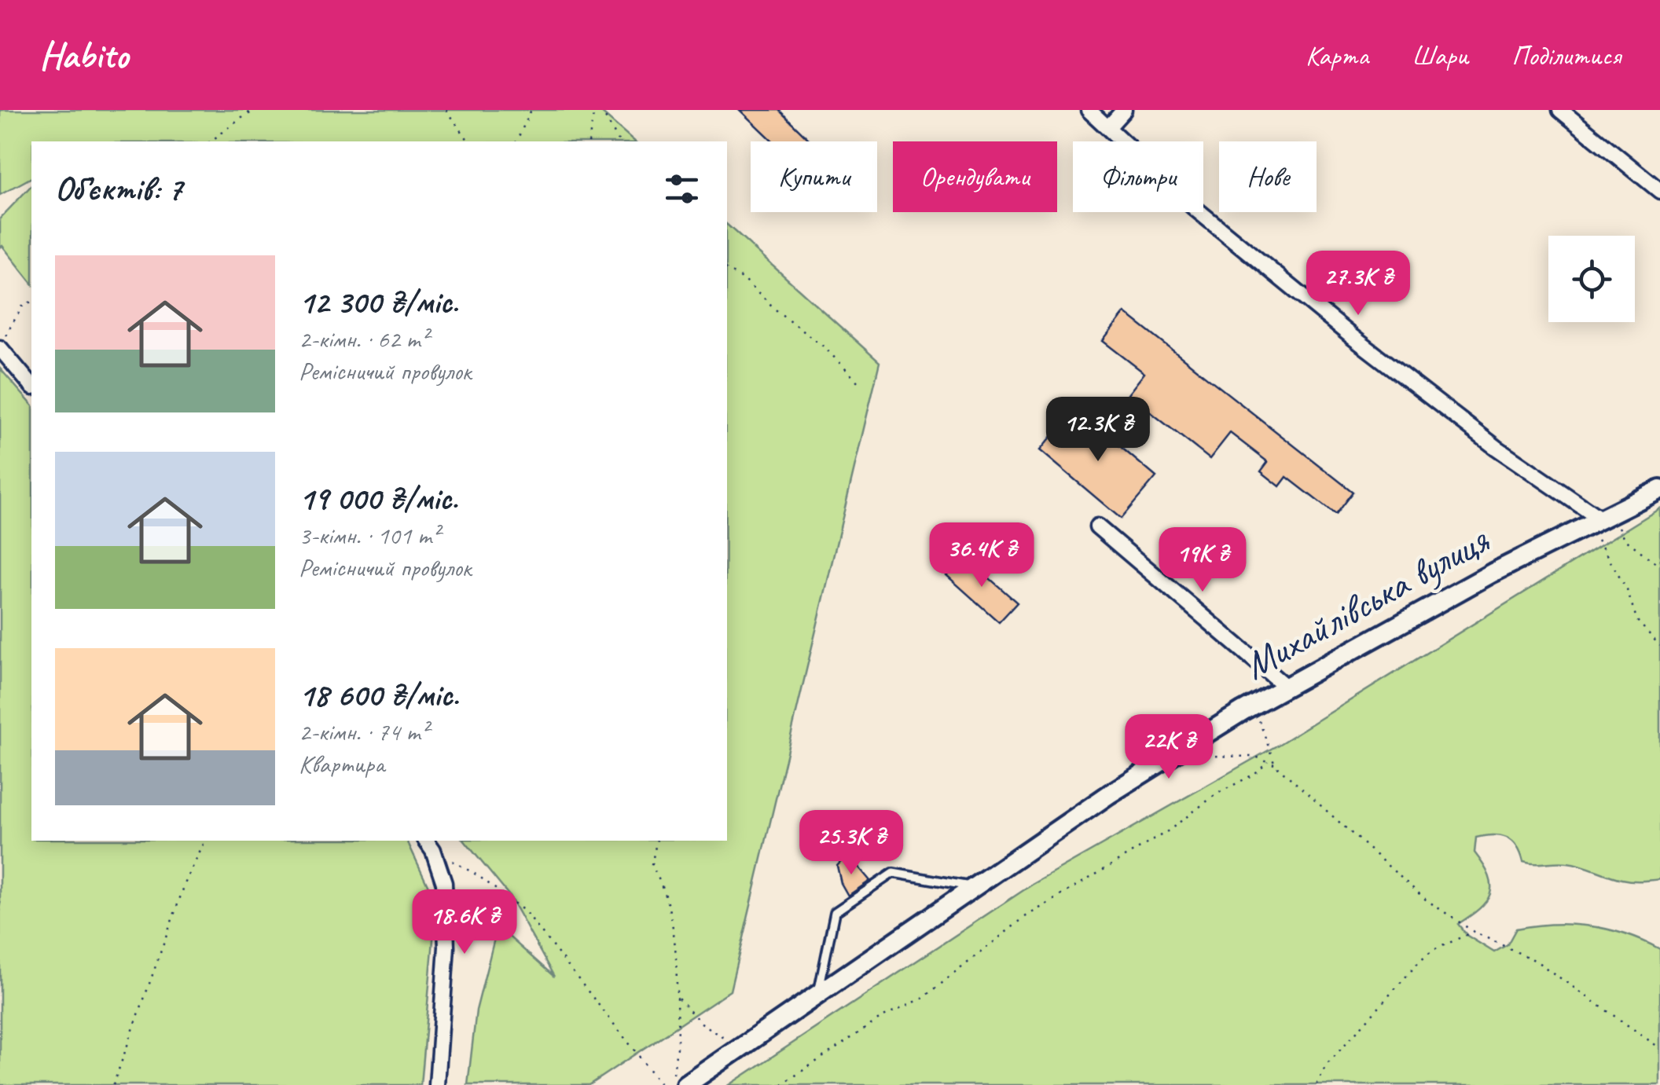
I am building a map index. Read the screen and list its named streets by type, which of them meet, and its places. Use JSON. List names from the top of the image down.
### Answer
{
  "streets": {
    "main road": ["Михайлівська вулиця"]
  },
  "page": {
    "header": "Habito",
    "nav": ["Карта", "Шари", "Поділитися"],
    "chip": [
      "Купити",
      "Орендувати",
      "Фільтри",
      "Нове"
    ],
    "heading": "Об’єктів: 7",
    "list": [
      {
        "name": "12 300 ₴/міс.",
        "note": "2-кімн. · 62 m² · Ремісничий провулок"
      },
      {
        "name": "19 000 ₴/міс.",
        "note": "3-кімн. · 101 m² · Ремісничий провулок"
      },
      {
        "name": "18 600 ₴/міс.",
        "note": "2-кімн. · 74 m² · Квартира"
      }
    ],
    "price": [
      "27.3K ₴",
      "12.3K ₴",
      "36.4K ₴",
      "19K ₴",
      "22K ₴",
      "25.3K ₴",
      "18.6K ₴"
    ]
  }
}
